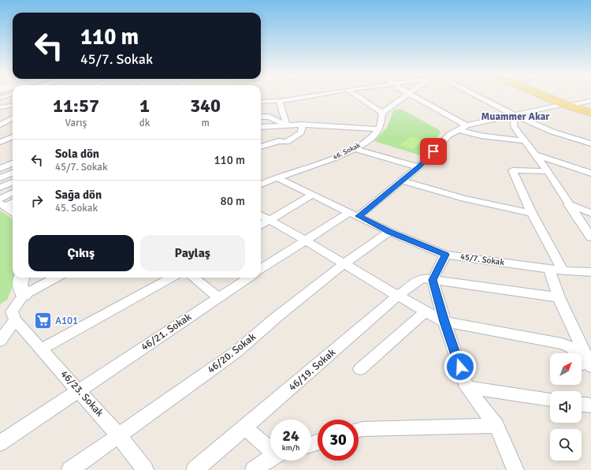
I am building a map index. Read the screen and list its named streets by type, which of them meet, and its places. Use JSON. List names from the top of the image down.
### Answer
{
  "streets": {
    "street": [
      "46. Sokak",
      "45/7. Sokak",
      "46/21. Sokak",
      "46/20. Sokak",
      "46/19. Sokak",
      "46/23. Sokak"
    ]
  },
  "crossings": [
    ["46. Sokak", "45/7. Sokak"],
    ["45/7. Sokak", "46/20. Sokak"],
    ["46/21. Sokak", "46/23. Sokak"],
    ["46/20. Sokak", "46/23. Sokak"]
  ],
  "districts": ["Muammer Akar"],
  "places": {
    "supermarket": ["A101"]
  },
  "north": "top right",
  "page": {
    "turn": ["110 m", "45/7. Sokak"],
    "eta": [
      "11:57",
      "Varış",
      "1",
      "dk",
      "340",
      "m"
    ],
    "list": [
      {
        "name": "Sola dön",
        "note": "45/7. Sokak",
        "value": "110 m"
      },
      {
        "name": "Sağa dön",
        "note": "45. Sokak",
        "value": "80 m"
      }
    ],
    "buttons": ["Çıkış", "Paylaş"],
    "speed": "24 km/h",
    "limit": "30"
  }
}
